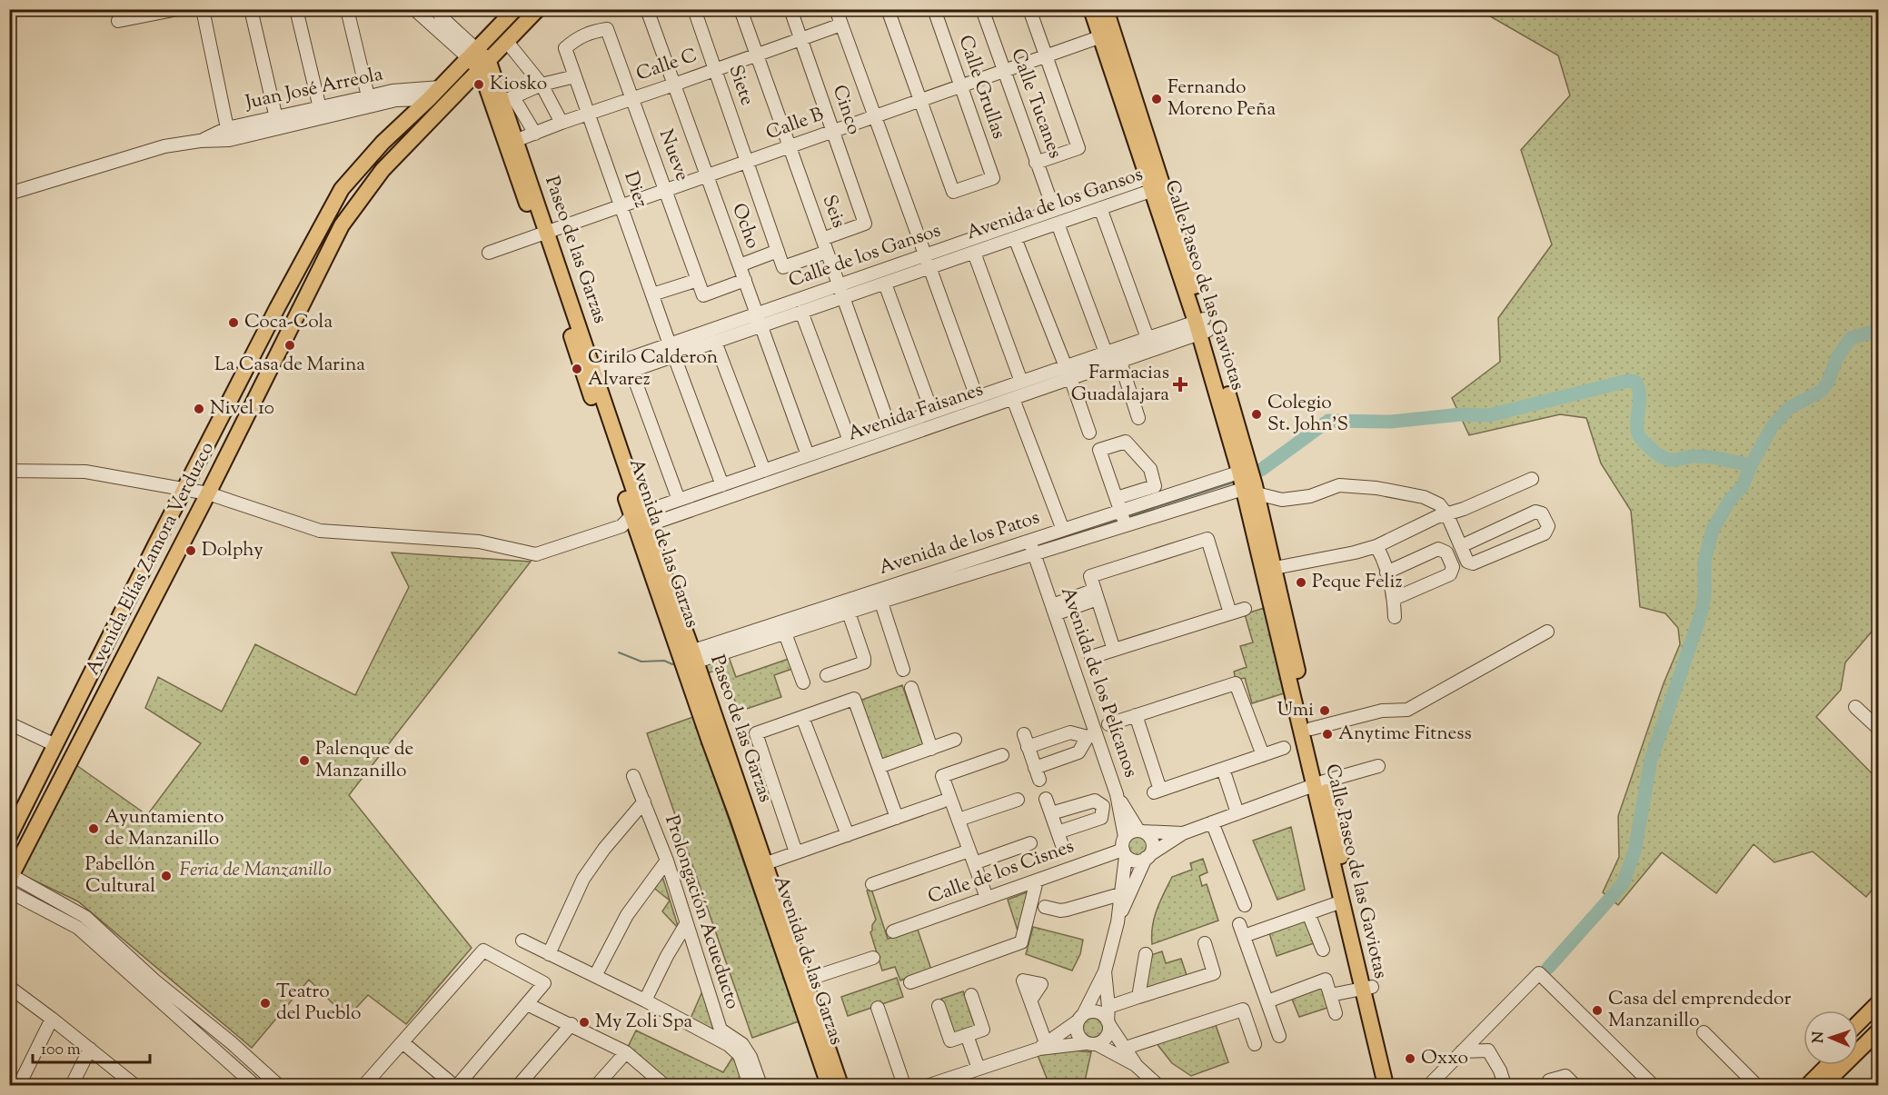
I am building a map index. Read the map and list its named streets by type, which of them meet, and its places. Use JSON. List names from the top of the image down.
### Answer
{
  "streets": {
    "main road": ["Calle Paseo de las Gaviotas", "Avenida de las Garzas", "Avenida Elías Zamora Verduzco"],
    "street": [
      "Calle C",
      "Siete",
      "Calle Grullas",
      "Juan José Arreola",
      "Calle Tucanes",
      "Cinco",
      "Calle B",
      "Nueve",
      "Diez",
      "Avenida de los Gansos",
      "Seis",
      "Ocho",
      "Calle de los Gansos",
      "Avenida Faisanes",
      "Avenida de los Patos",
      "Avenida de los Pelícanos",
      "Calle de los Cisnes",
      "Prolongación Acueducto"
    ]
  },
  "crossings": [
    ["Calle C", "Siete"],
    ["Calle C", "Cinco"],
    ["Calle C", "Nueve"],
    ["Calle C", "Diez"],
    ["Calle C", "Seis"],
    ["Calle C", "Ocho"],
    ["Calle C", "Avenida de las Garzas"],
    ["Siete", "Calle B"],
    ["Siete", "Seis"],
    ["Calle Grullas", "Calle B"],
    ["Juan José Arreola", "Avenida Elías Zamora Verduzco"],
    ["Calle Tucanes", "Calle B"],
    ["Calle Tucanes", "Calle de los Gansos"],
    ["Cinco", "Calle B"],
    ["Cinco", "Seis"],
    ["Calle B", "Nueve"],
    ["Calle B", "Diez"],
    ["Calle B", "Seis"],
    ["Calle B", "Ocho"],
    ["Calle B", "Calle Paseo de las Gaviotas"],
    ["Calle B", "Avenida de las Garzas"],
    ["Nueve", "Diez"],
    ["Nueve", "Ocho"],
    ["Diez", "Avenida de los Gansos"],
    ["Diez", "Calle de los Gansos"],
    ["Diez", "Avenida Faisanes"],
    ["Avenida de los Gansos", "Seis"],
    ["Avenida de los Gansos", "Ocho"],
    ["Avenida de los Gansos", "Calle de los Gansos"],
    ["Avenida de los Gansos", "Calle Paseo de las Gaviotas"],
    ["Avenida de los Gansos", "Avenida de las Garzas"],
    ["Seis", "Calle de los Gansos"],
    ["Seis", "Avenida Faisanes"],
    ["Ocho", "Calle de los Gansos"],
    ["Ocho", "Avenida Faisanes"],
    ["Calle de los Gansos", "Calle Paseo de las Gaviotas"],
    ["Calle de los Gansos", "Avenida de las Garzas"],
    ["Calle Paseo de las Gaviotas", "Avenida Faisanes"],
    ["Calle Paseo de las Gaviotas", "Avenida de los Patos"],
    ["Avenida Faisanes", "Avenida de las Garzas"],
    ["Avenida de las Garzas", "Avenida de los Patos"],
    ["Avenida de las Garzas", "Avenida Elías Zamora Verduzco"],
    ["Avenida de los Patos", "Avenida de los Pelícanos"],
    ["Avenida de los Pelícanos", "Calle de los Cisnes"]
  ],
  "parks": ["Feria de Manzanillo"],
  "places": {
    "other": [
      "Kiosko",
      "Fernando Moreno Peña",
      "Coca-Cola",
      "La Casa de Marina",
      "Cirilo Calderon Alvarez",
      "Nivel 10",
      "Colegio St. John'S",
      "Dolphy",
      "Peque Feliz",
      "Umi",
      "Anytime Fitness",
      "Palenque de Manzanillo",
      "Ayuntamiento de Manzanillo",
      "Pabellón Cultural",
      "Teatro del Pueblo",
      "Casa del emprendedor Manzanillo",
      "My Zoli Spa",
      "Oxxo"
    ],
    "health": ["Farmacias Guadalajara"]
  },
  "scale_bar": "100 m",
  "north": "left"
}
